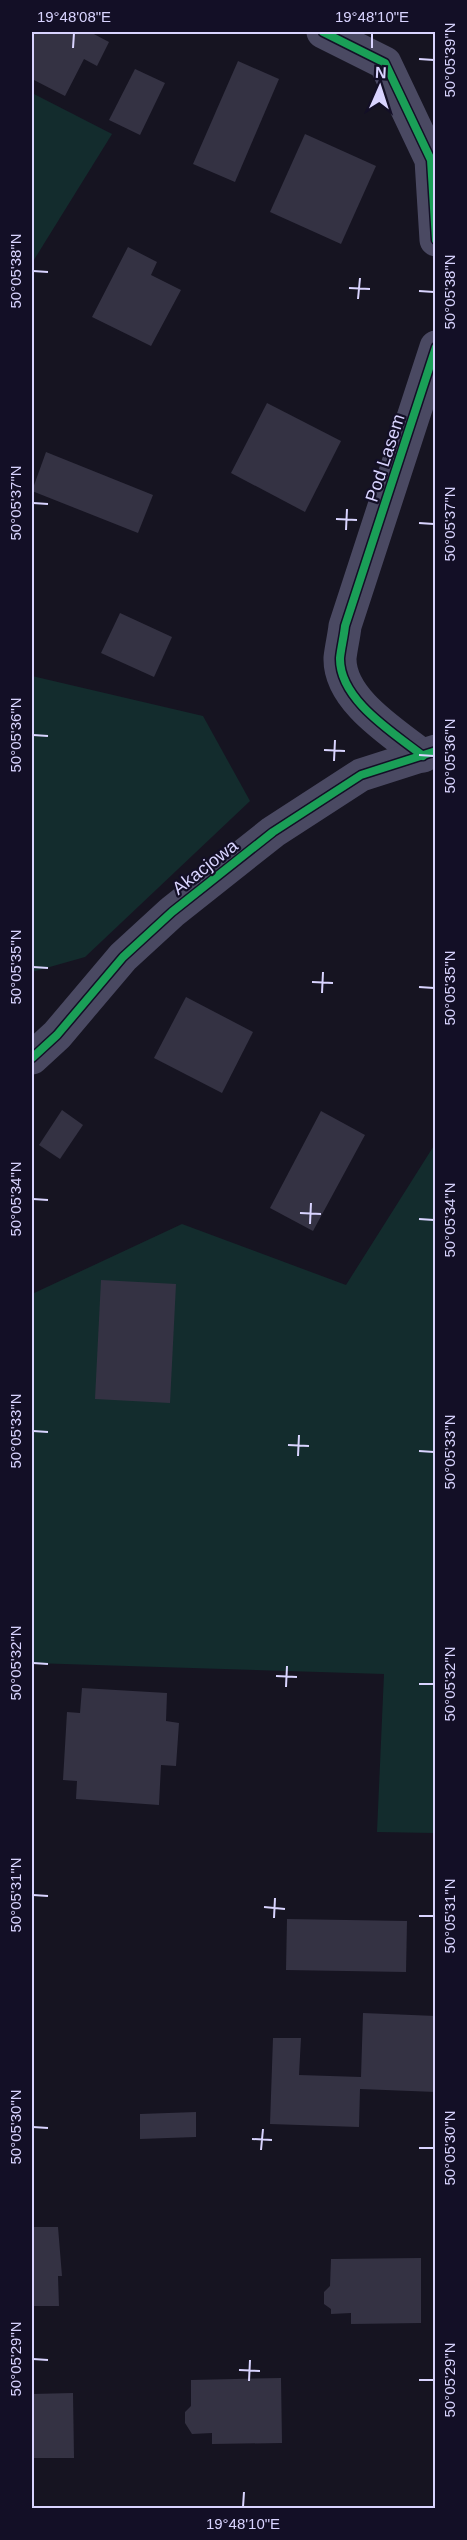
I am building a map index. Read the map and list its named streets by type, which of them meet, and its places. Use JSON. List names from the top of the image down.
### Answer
{
  "streets": {
    "street": ["Pod Lasem", "Akacjowa"]
  },
  "crossings": [
    ["Pod Lasem", "Akacjowa"]
  ],
  "north": "top",
  "coordinates": [
    "19°48'08\"E",
    "19°48'10\"E",
    "50°05'39\"N",
    "50°05'38\"N",
    "50°05'37\"N",
    "50°05'36\"N",
    "50°05'35\"N",
    "50°05'34\"N",
    "50°05'33\"N",
    "50°05'32\"N",
    "50°05'31\"N",
    "50°05'30\"N",
    "50°05'29\"N"
  ]
}
